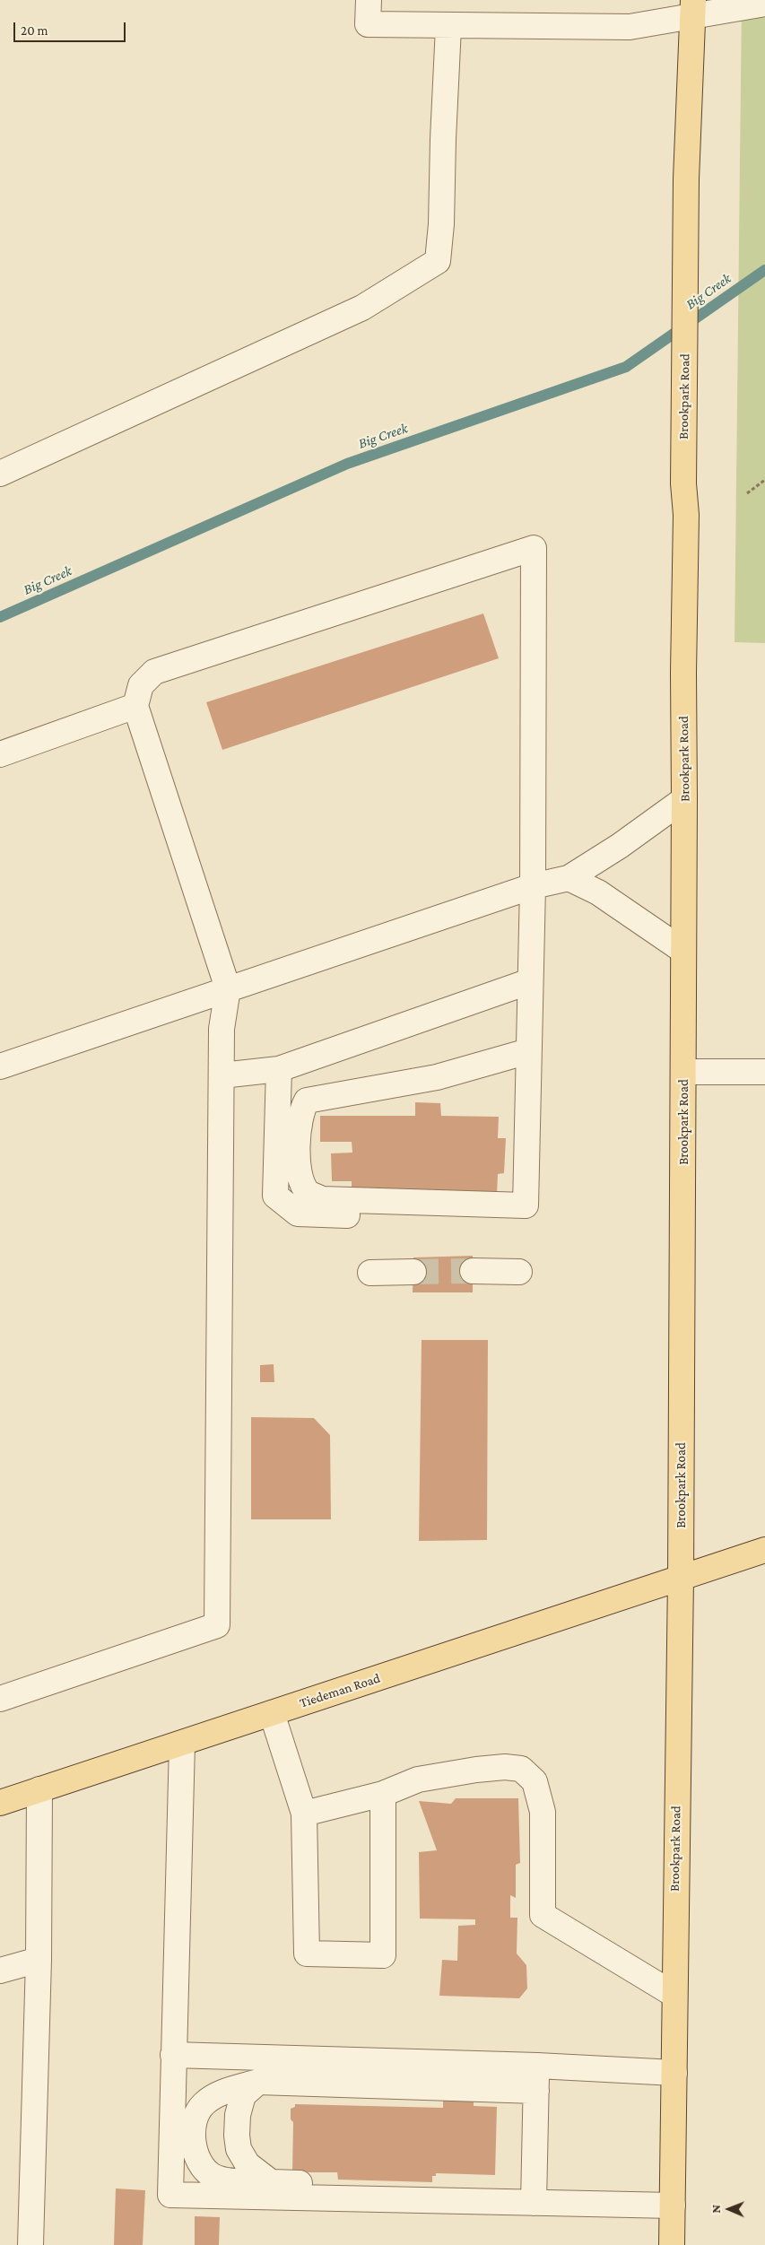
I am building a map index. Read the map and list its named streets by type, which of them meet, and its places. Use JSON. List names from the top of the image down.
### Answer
{
  "streets": {
    "main road": ["Brookpark Road", "Tiedeman Road"]
  },
  "crossings": [
    ["Brookpark Road", "Tiedeman Road"]
  ],
  "water": ["Big Creek"],
  "scale_bar": "20 m",
  "north": "left"
}
